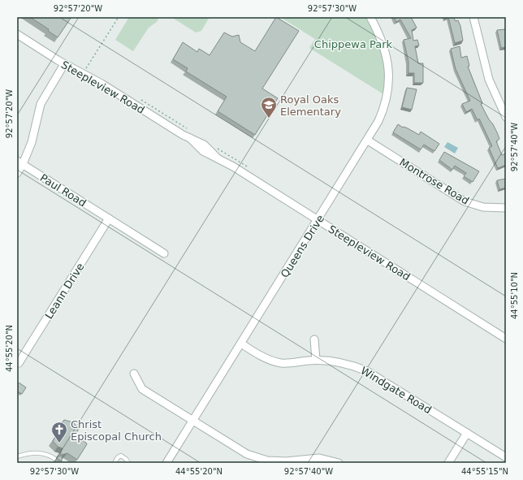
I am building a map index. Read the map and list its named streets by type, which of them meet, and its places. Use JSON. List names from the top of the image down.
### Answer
{
  "streets": {
    "street": [
      "Steepleview Road",
      "Montrose Road",
      "Paul Road",
      "Queens Drive",
      "Leann Drive",
      "Windgate Road"
    ]
  },
  "crossings": [
    ["Steepleview Road", "Queens Drive"],
    ["Montrose Road", "Queens Drive"],
    ["Paul Road", "Leann Drive"],
    ["Queens Drive", "Windgate Road"]
  ],
  "parks": ["Chippewa Park"],
  "places": {
    "school or university": ["Royal Oaks Elementary"],
    "church": ["Christ Episcopal Church"]
  },
  "coordinates": [
    "92°57'20\"W",
    "92°57'30\"W",
    "92°57'40\"W",
    "44°55'10\"N",
    "44°55'20\"N",
    "44°55'15\"N"
  ]
}
